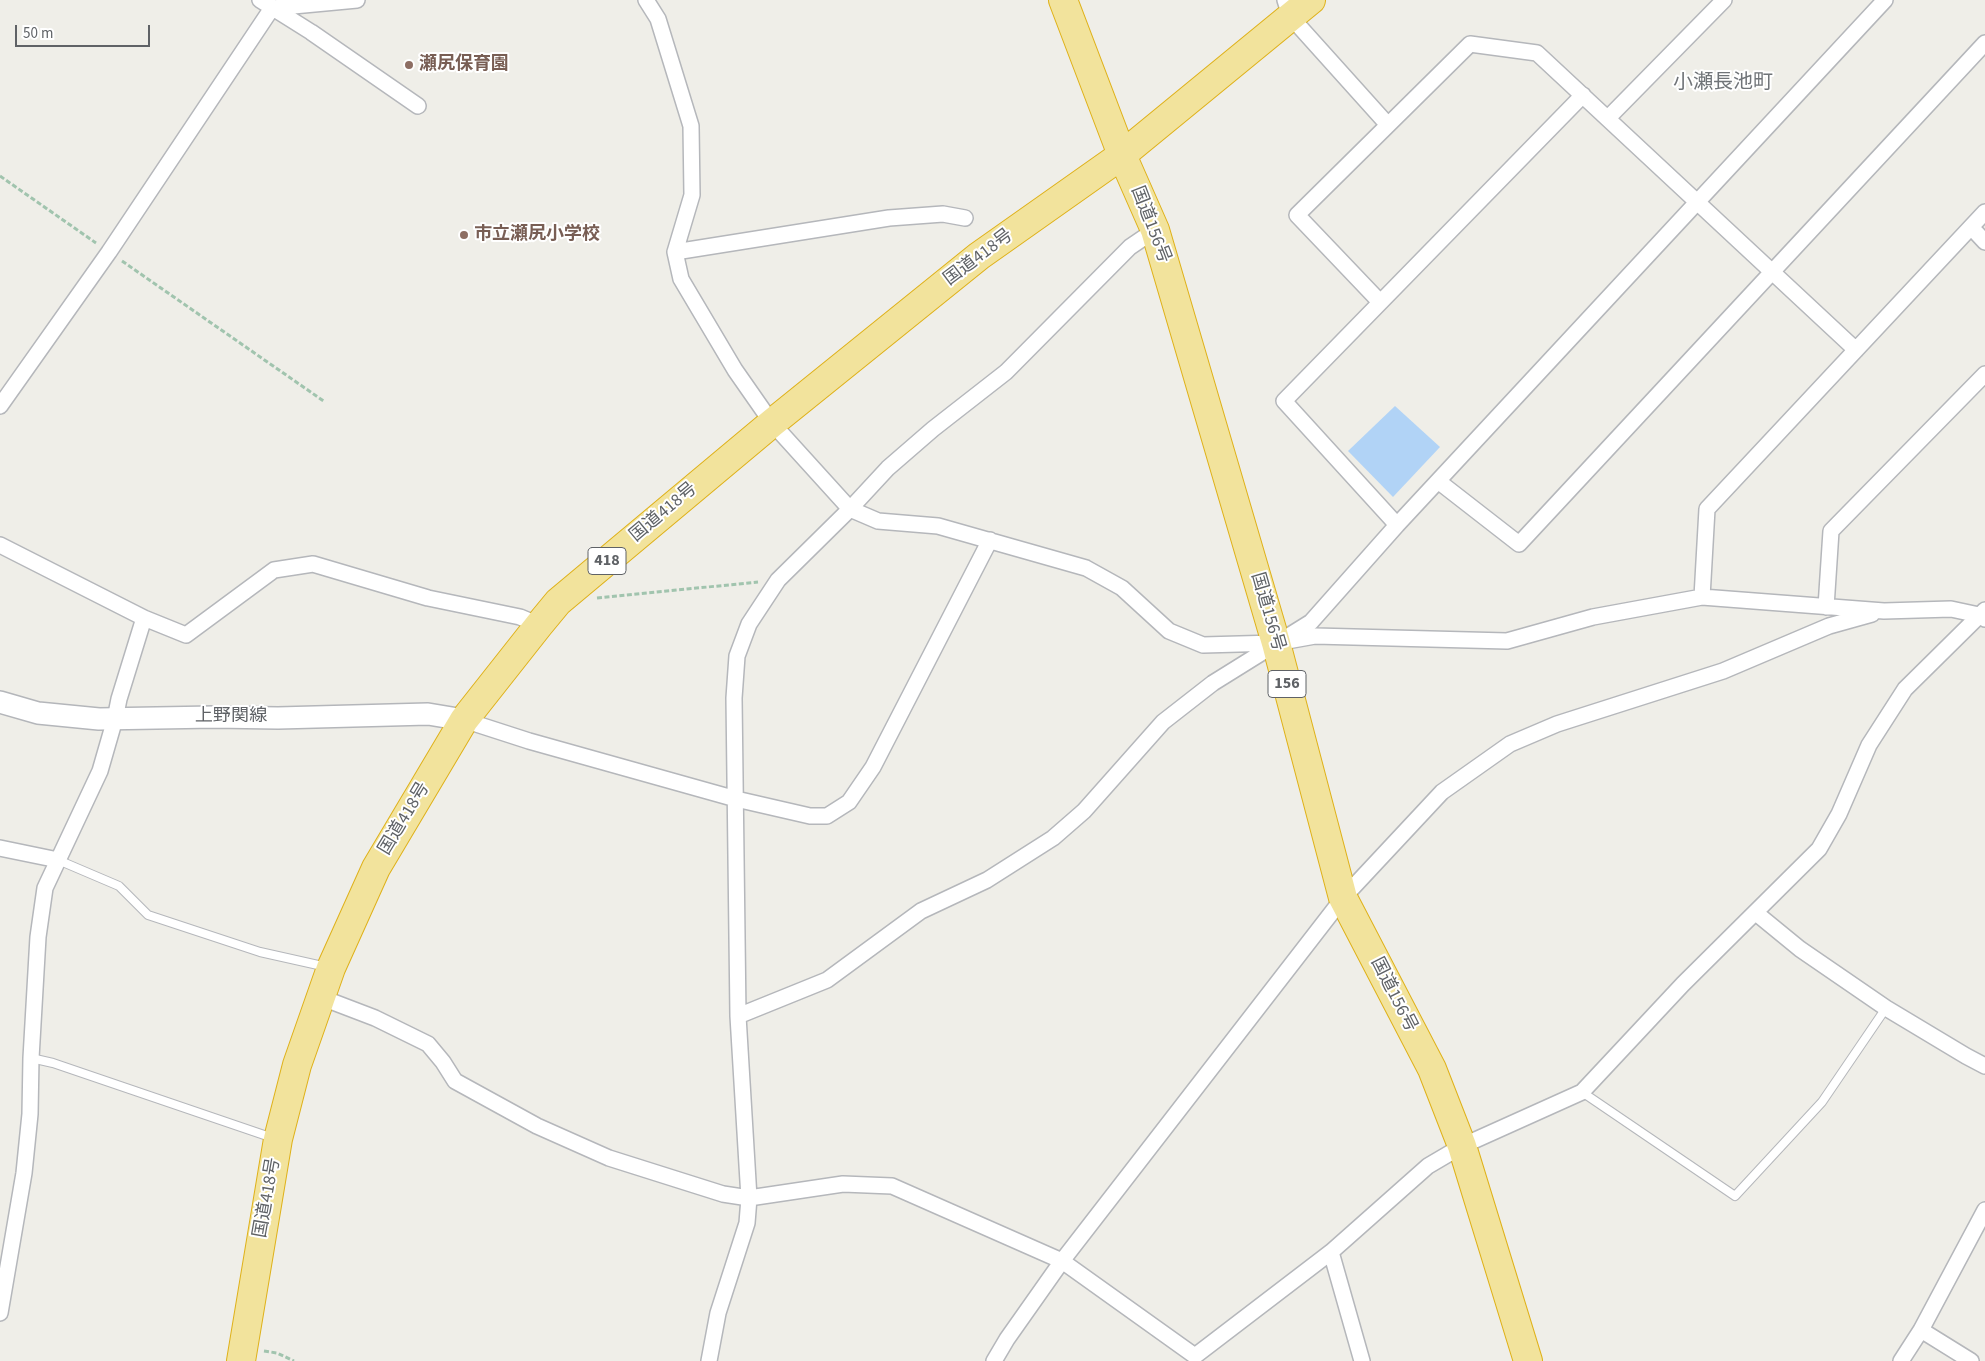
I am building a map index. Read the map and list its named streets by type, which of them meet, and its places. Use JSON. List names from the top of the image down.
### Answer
{
  "streets": {
    "highway": [
      "国道156号",
      "国道418号",
      "418",
      "156"
    ],
    "main road": ["上野関線"]
  },
  "crossings": [
    ["国道156号", "国道418号"],
    ["国道418号", "上野関線"]
  ],
  "districts": ["小瀬長池町"],
  "places": ["瀬尻保育園", "市立瀬尻小学校"],
  "scale_bar": "50 m"
}
